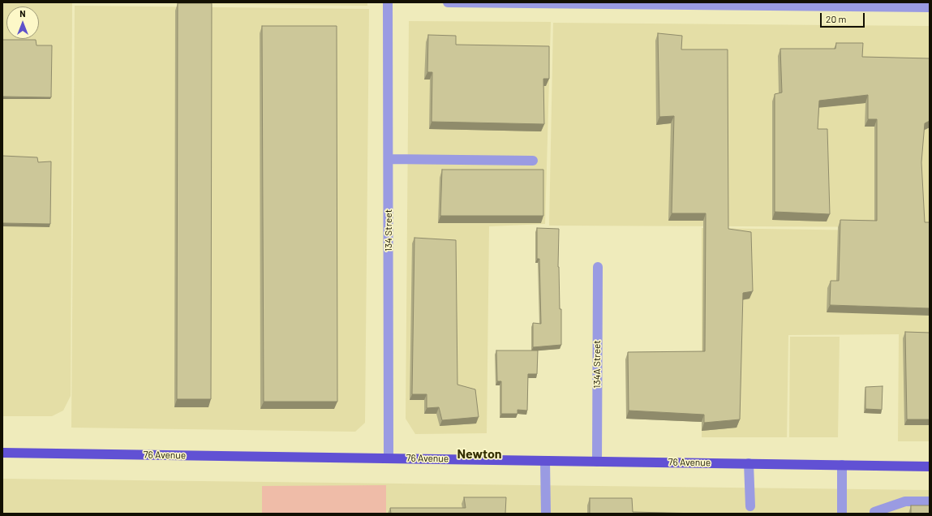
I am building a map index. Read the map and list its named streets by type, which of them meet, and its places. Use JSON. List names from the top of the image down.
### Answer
{
  "streets": {
    "main road": ["76 Avenue"],
    "street": ["134 Street", "134A Street"]
  },
  "crossings": [
    ["134 Street", "76 Avenue"],
    ["134A Street", "76 Avenue"]
  ],
  "districts": ["Newton"],
  "scale_bar": "20 m",
  "north": "top"
}
